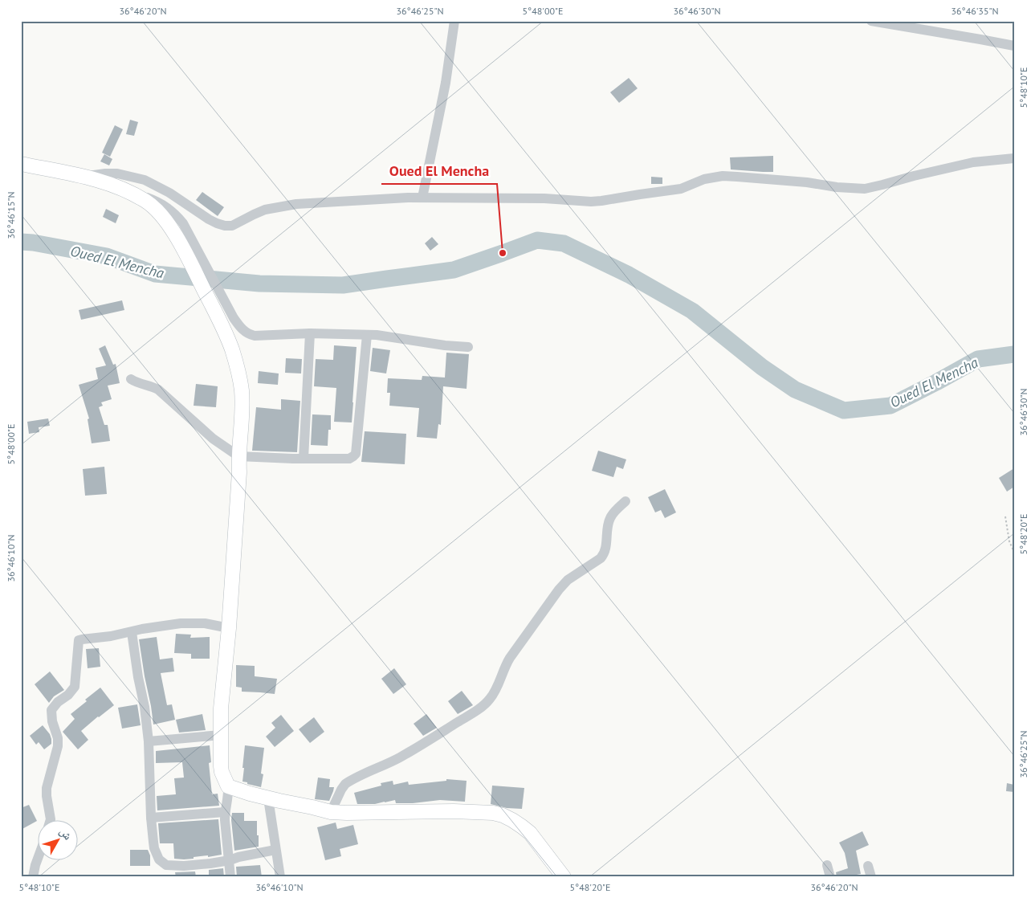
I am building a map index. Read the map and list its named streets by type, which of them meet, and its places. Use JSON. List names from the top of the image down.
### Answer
{
  "water": ["Oued El Mencha"],
  "places": ["Oued El Mencha"],
  "north": "top right",
  "coordinates": [
    "36°46'20\"N",
    "36°46'25\"N",
    "5°48'00\"E",
    "36°46'30\"N",
    "36°46'35\"N",
    "5°48'10\"E",
    "36°46'15\"N",
    "5°48'20\"E",
    "36°46'10\"N"
  ]
}
